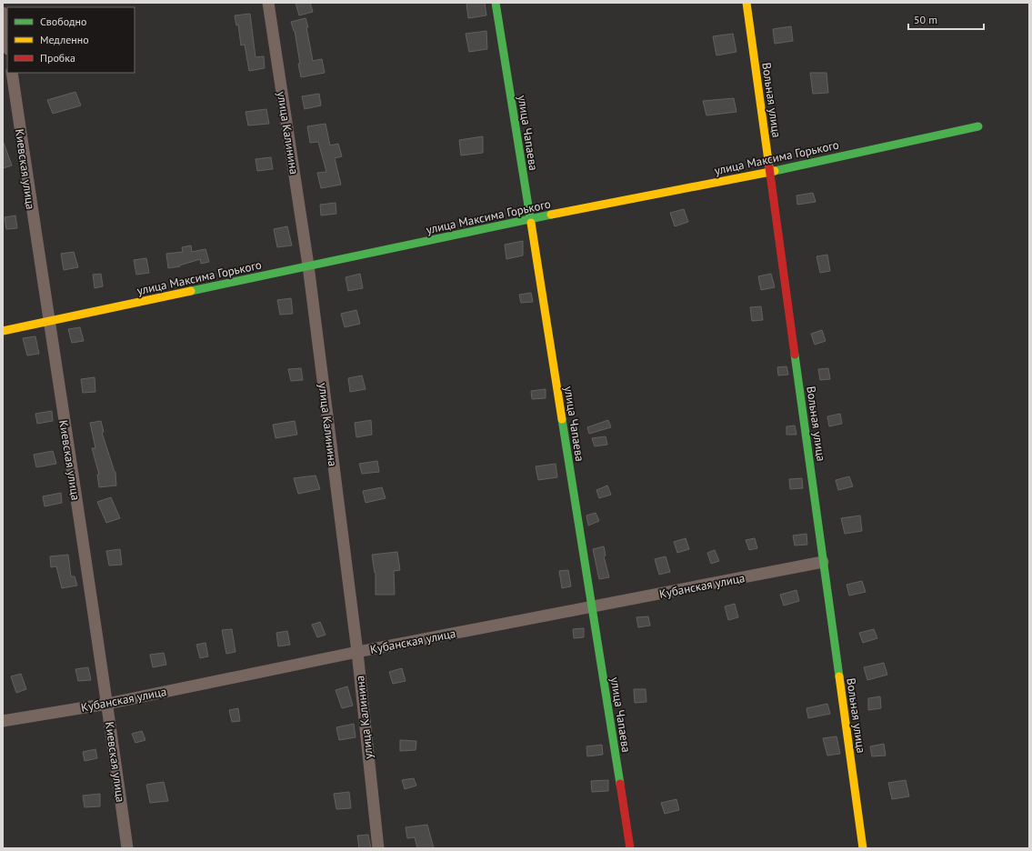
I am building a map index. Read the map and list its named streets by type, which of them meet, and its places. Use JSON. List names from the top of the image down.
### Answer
{
  "streets": {
    "street": [
      "Вольная улица",
      "улица Калинина",
      "улица Чапаева",
      "улица Максима Горького",
      "Киевская улица",
      "Кубанская улица"
    ]
  },
  "crossings": [
    ["Вольная улица", "улица Максима Горького"],
    ["Вольная улица", "Кубанская улица"],
    ["улица Калинина", "улица Максима Горького"],
    ["улица Калинина", "Кубанская улица"],
    ["улица Чапаева", "улица Максима Горького"],
    ["улица Чапаева", "Кубанская улица"],
    ["улица Максима Горького", "Киевская улица"],
    ["Киевская улица", "Кубанская улица"]
  ],
  "legend": ["Свободно", "Медленно", "Пробка"],
  "scale_bar": "50 m"
}
